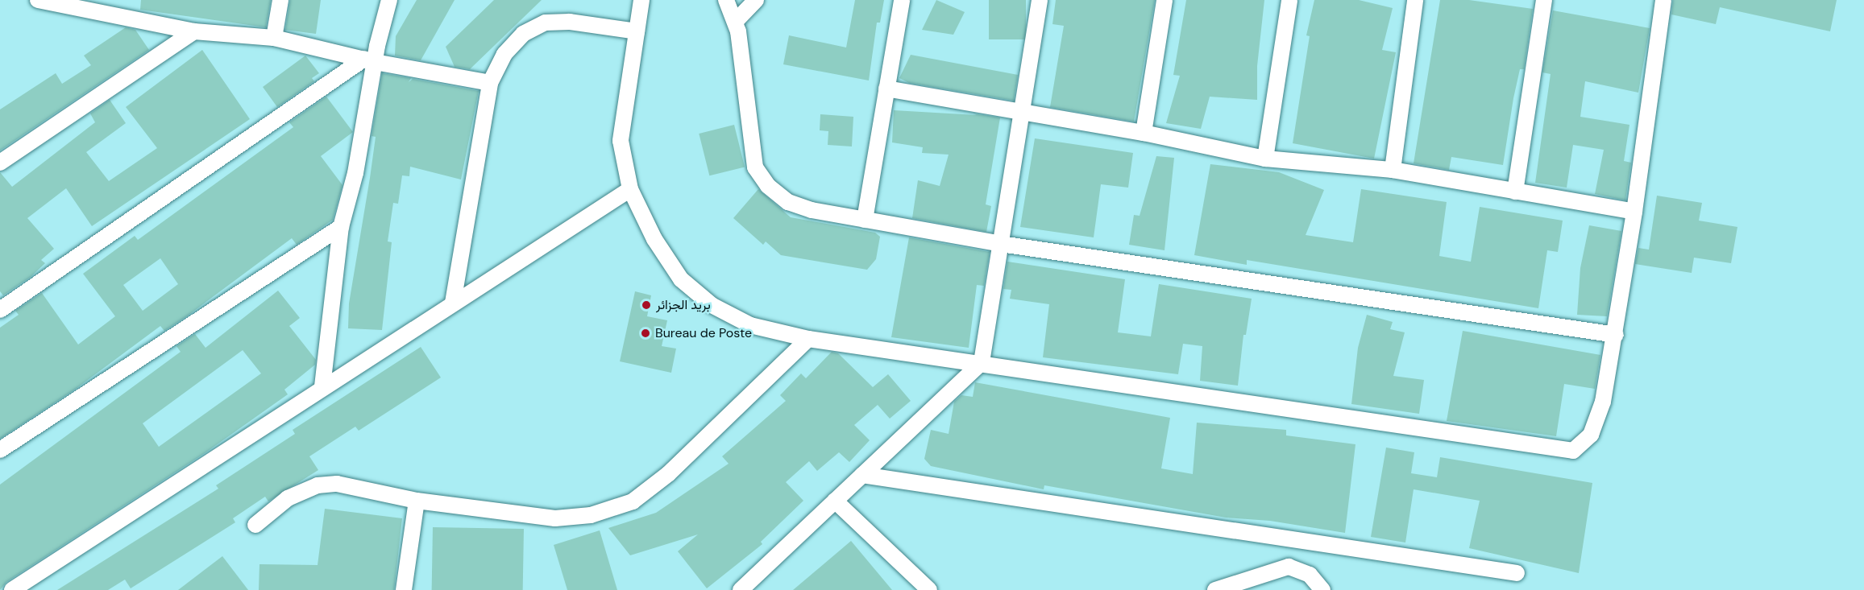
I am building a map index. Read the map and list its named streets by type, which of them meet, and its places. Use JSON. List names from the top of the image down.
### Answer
{
  "places": ["بريد الجزائر", "Bureau de Poste"]
}
